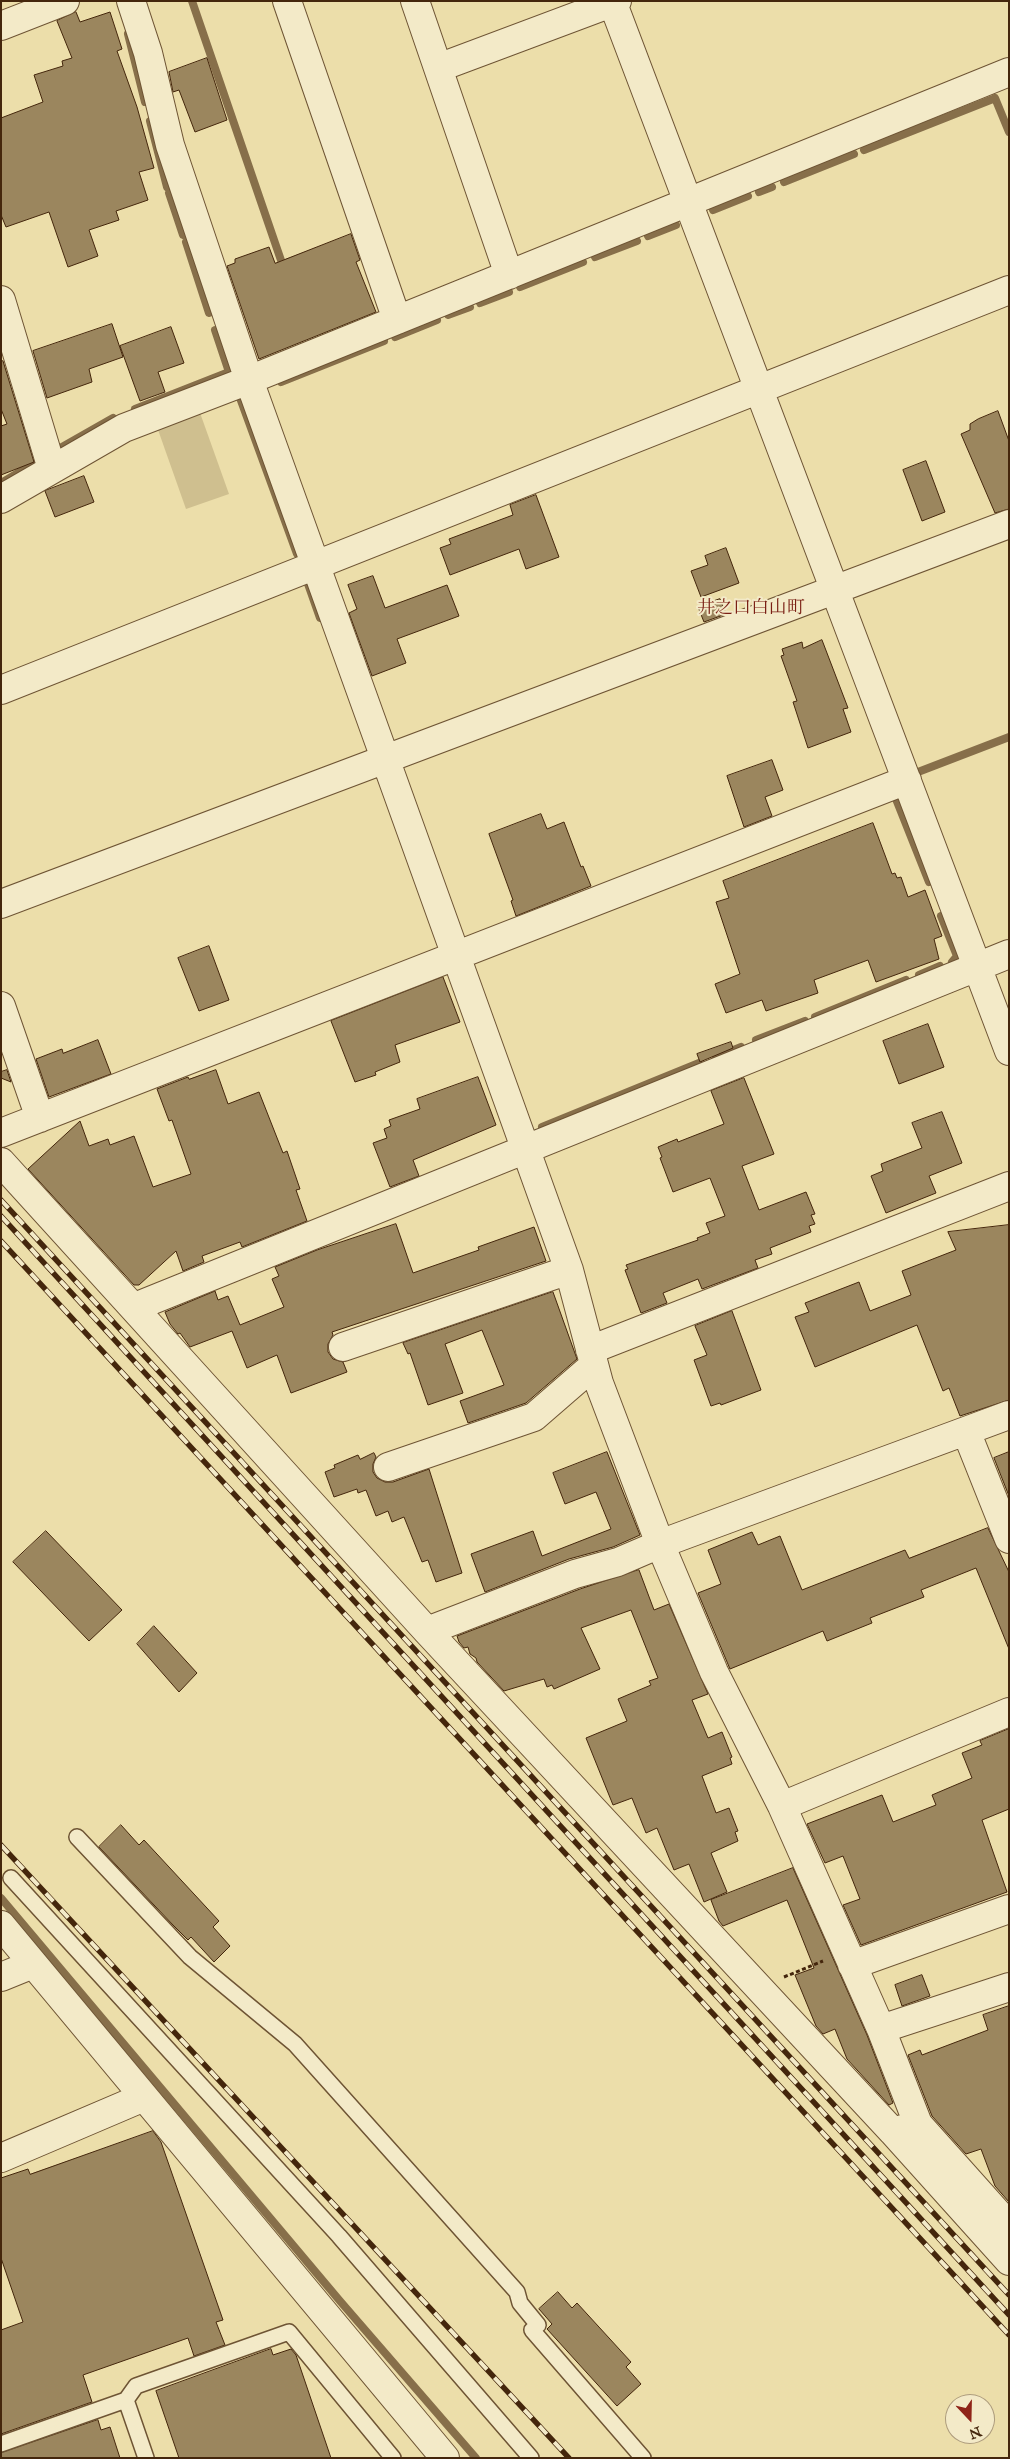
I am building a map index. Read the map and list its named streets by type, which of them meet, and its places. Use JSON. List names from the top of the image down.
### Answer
{
  "districts": ["井之口白山町"],
  "north": "bottom"
}
